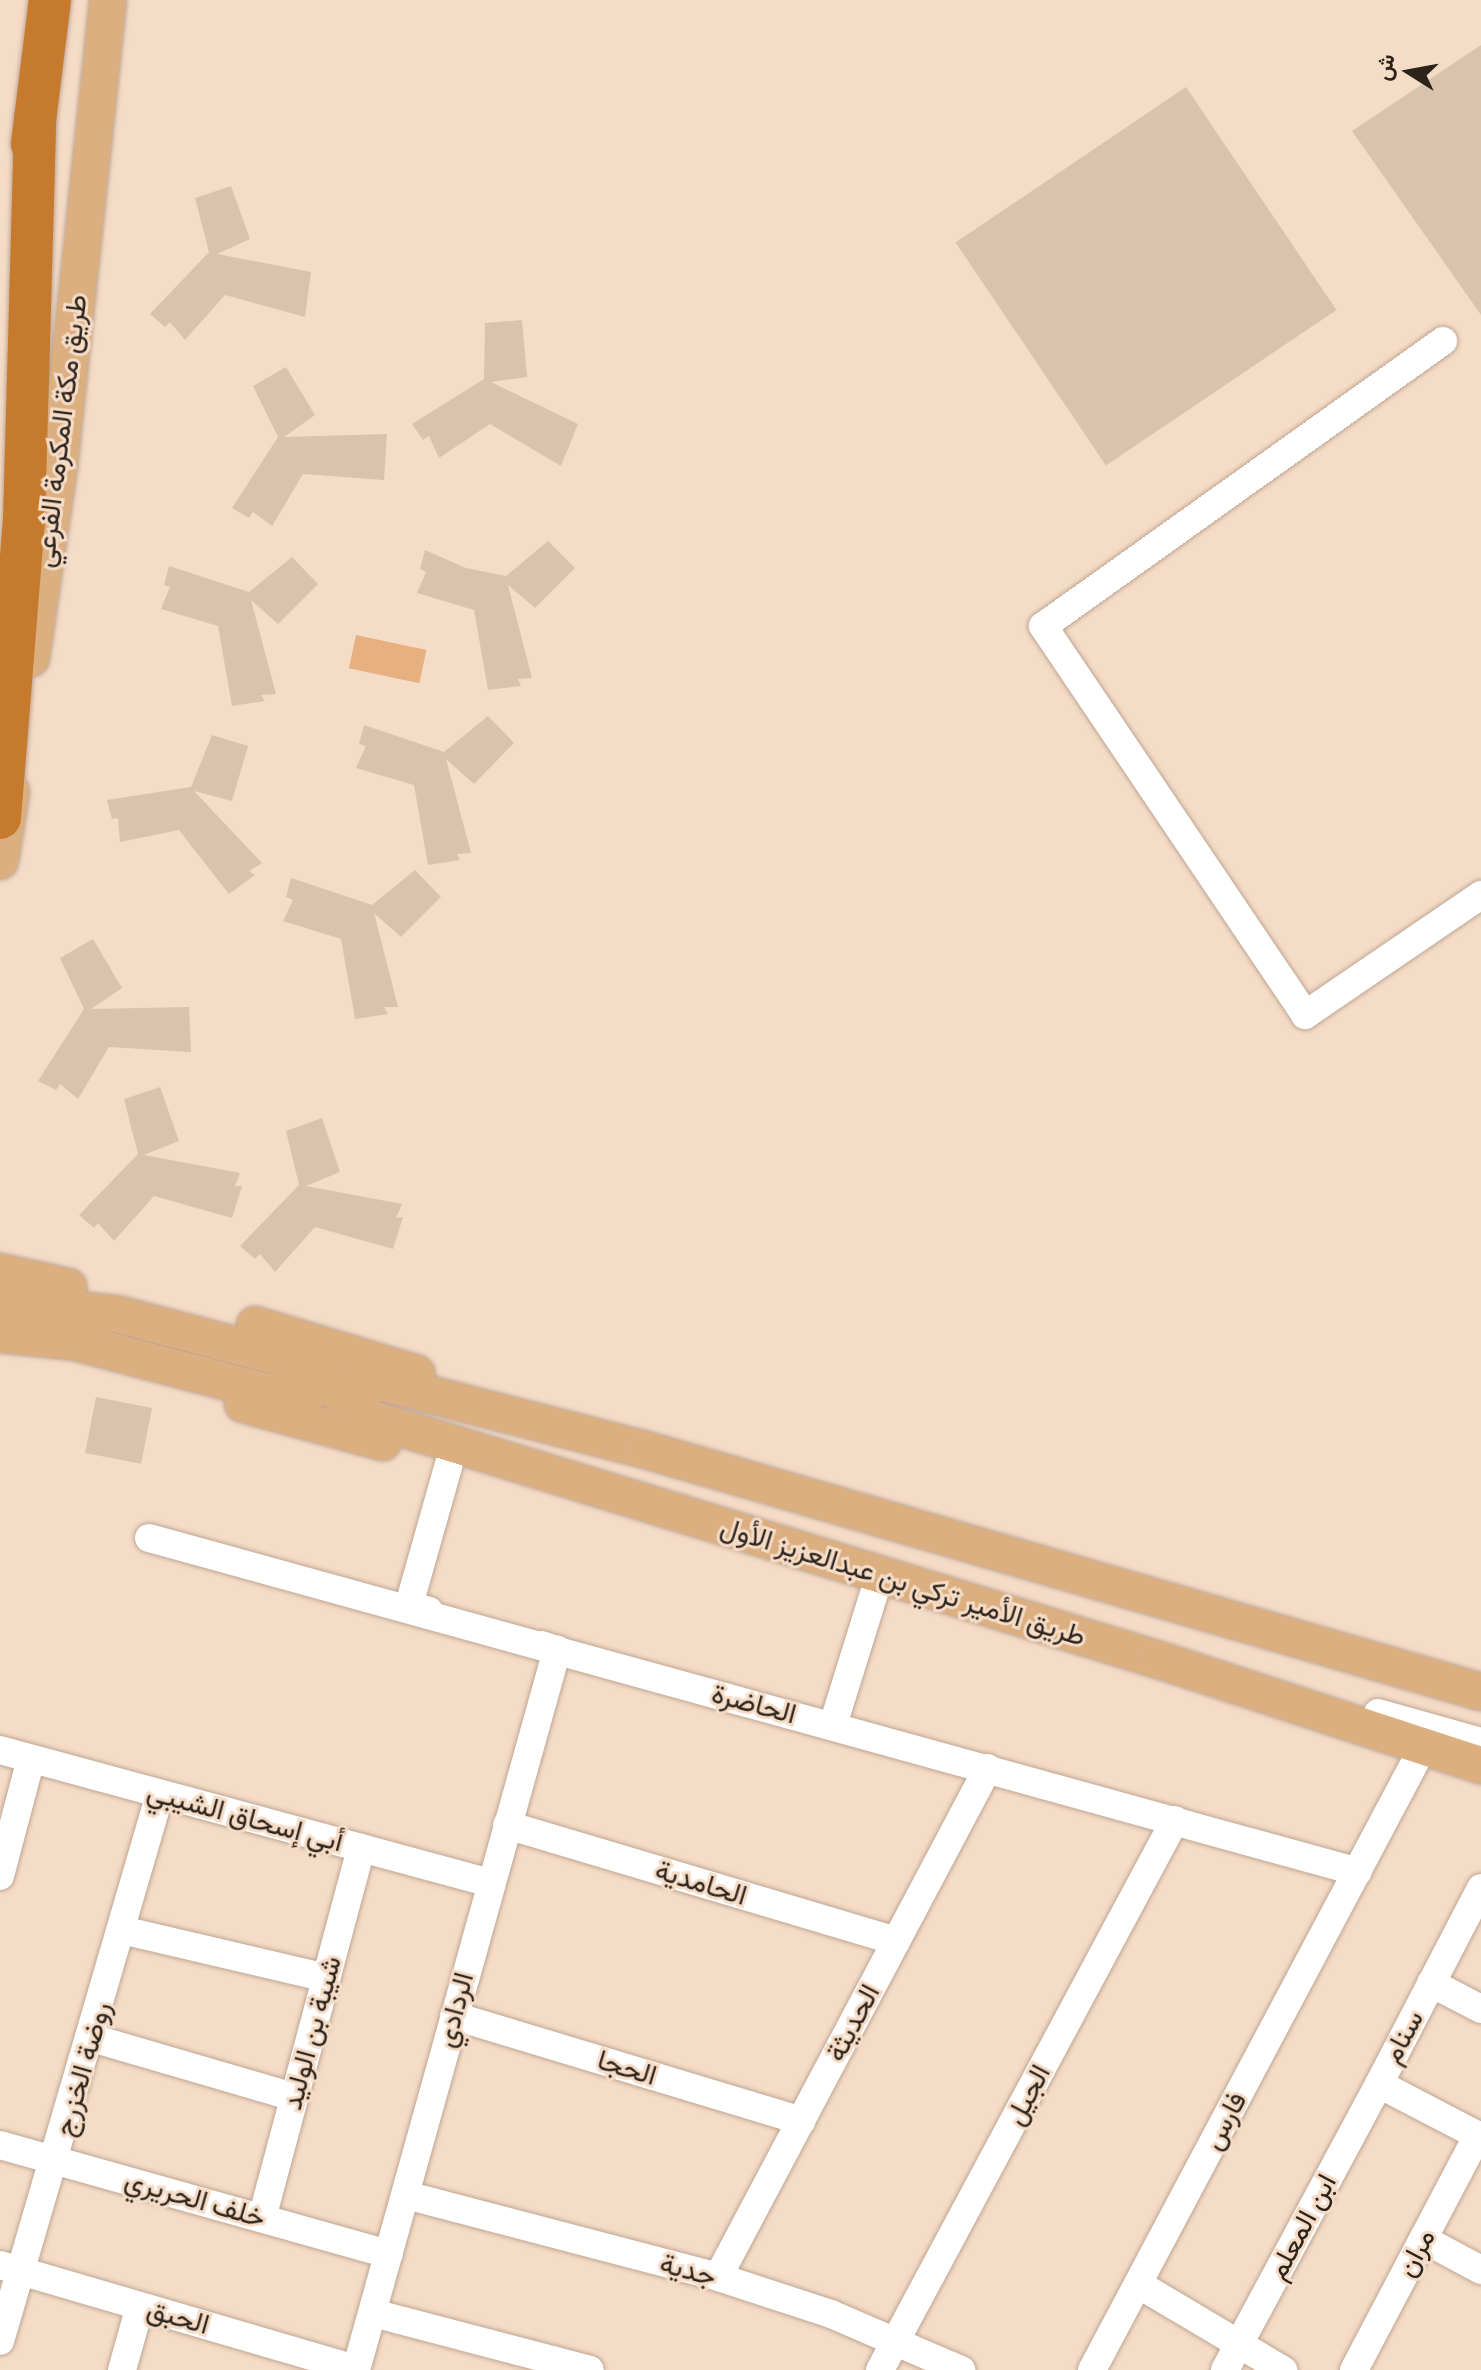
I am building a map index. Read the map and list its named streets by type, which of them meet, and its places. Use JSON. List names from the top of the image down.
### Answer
{
  "streets": {
    "main road": ["طريق مكة المكرمة الفرعي", "طريق الأمير تركي بن عبدالعزيز الأول"],
    "street": [
      "الحاضرة",
      "أبي إسحاق الشيبي",
      "الحامدية",
      "الردادي",
      "الحديثة",
      "شيبة بن الوليد",
      "سنام",
      "الحجا",
      "روضة الخزرج",
      "الجيل",
      "فارس",
      "خلف الحريري",
      "ابن المعلم",
      "مران",
      "جدية",
      "الحبق"
    ]
  },
  "crossings": [
    ["طريق الأمير تركي بن عبدالعزيز الأول", "فارس"],
    ["الحاضرة", "الردادي"],
    ["الحاضرة", "الحديثة"],
    ["الحاضرة", "الجيل"],
    ["الحاضرة", "فارس"],
    ["أبي إسحاق الشيبي", "الردادي"],
    ["أبي إسحاق الشيبي", "شيبة بن الوليد"],
    ["أبي إسحاق الشيبي", "روضة الخزرج"],
    ["الحامدية", "الردادي"],
    ["الحامدية", "الحديثة"],
    ["الردادي", "الحجا"],
    ["الردادي", "خلف الحريري"],
    ["الردادي", "جدية"],
    ["الردادي", "الحبق"],
    ["الحديثة", "الحجا"],
    ["الحديثة", "جدية"],
    ["شيبة بن الوليد", "خلف الحريري"],
    ["سنام", "ابن المعلم"],
    ["سنام", "مران"],
    ["روضة الخزرج", "خلف الحريري"],
    ["روضة الخزرج", "الحبق"],
    ["الجيل", "جدية"]
  ],
  "north": "left"
}
